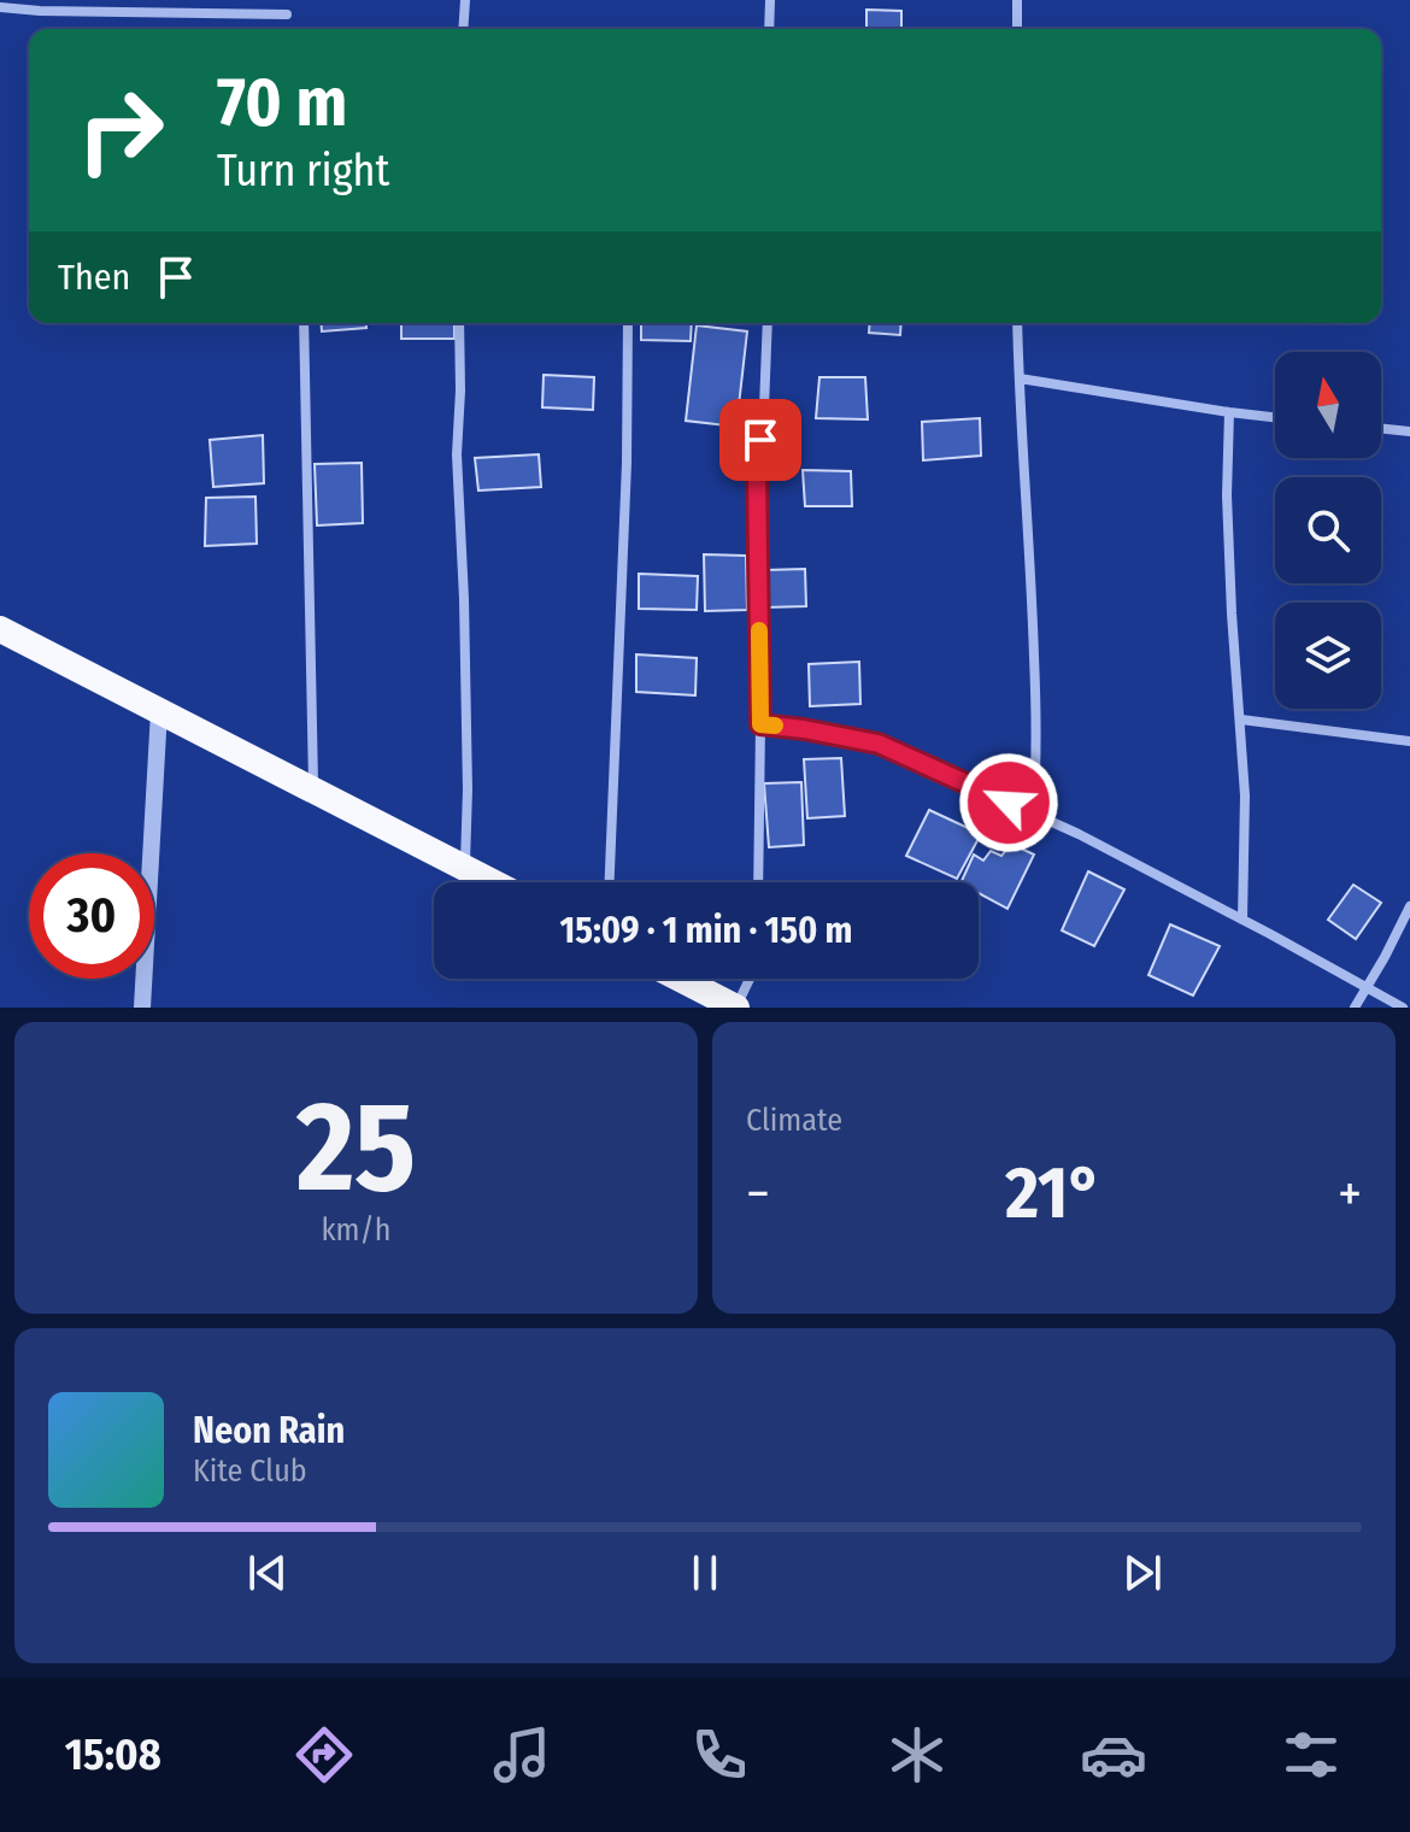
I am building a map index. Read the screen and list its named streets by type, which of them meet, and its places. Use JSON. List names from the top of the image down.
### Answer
{
  "north": "top",
  "page": {
    "turn": ["70 m", "Turn right"],
    "then": "Then",
    "limit": "30",
    "trip": "15:09 · 1 min · 150 m",
    "tile": [
      ["25", "km/h"],
      "Climate"
    ],
    "heat": ["−", "21°", "+"],
    "song": ["Neon Rain", "Kite Club"],
    "tabs": "15:08"
  }
}
